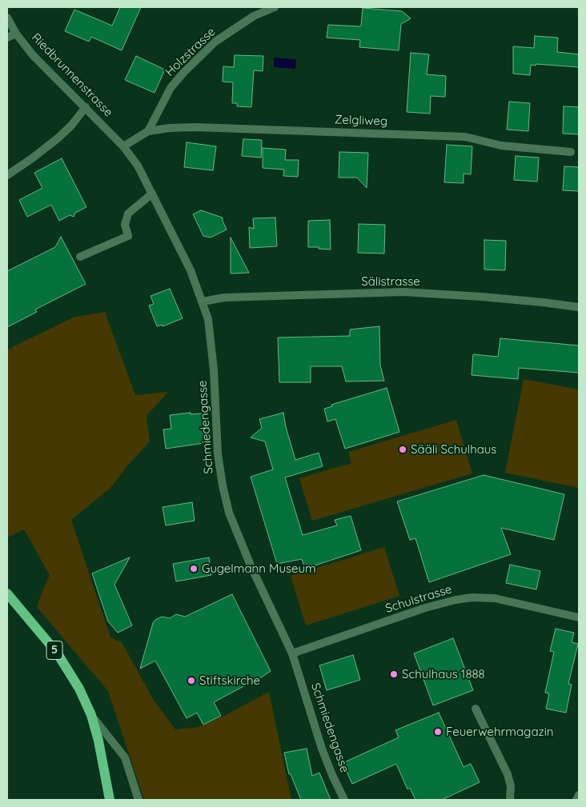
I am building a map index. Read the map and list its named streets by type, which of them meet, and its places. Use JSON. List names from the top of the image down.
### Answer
{
  "streets": {
    "main road": ["5"],
    "street": [
      "Holzstrasse",
      "Riedbrunnenstrasse",
      "Zelgliweg",
      "Sälistrasse",
      "Schmiedengasse",
      "Schulstrasse"
    ]
  },
  "crossings": [
    ["Holzstrasse", "Zelgliweg"],
    ["Riedbrunnenstrasse", "Schmiedengasse"],
    ["Sälistrasse", "Schmiedengasse"],
    ["Schmiedengasse", "Schulstrasse"]
  ],
  "places": [
    "Sääli Schulhaus",
    "Gugelmann Museum",
    "Schulhaus 1888",
    "Stiftskirche",
    "Feuerwehrmagazin"
  ]
}
